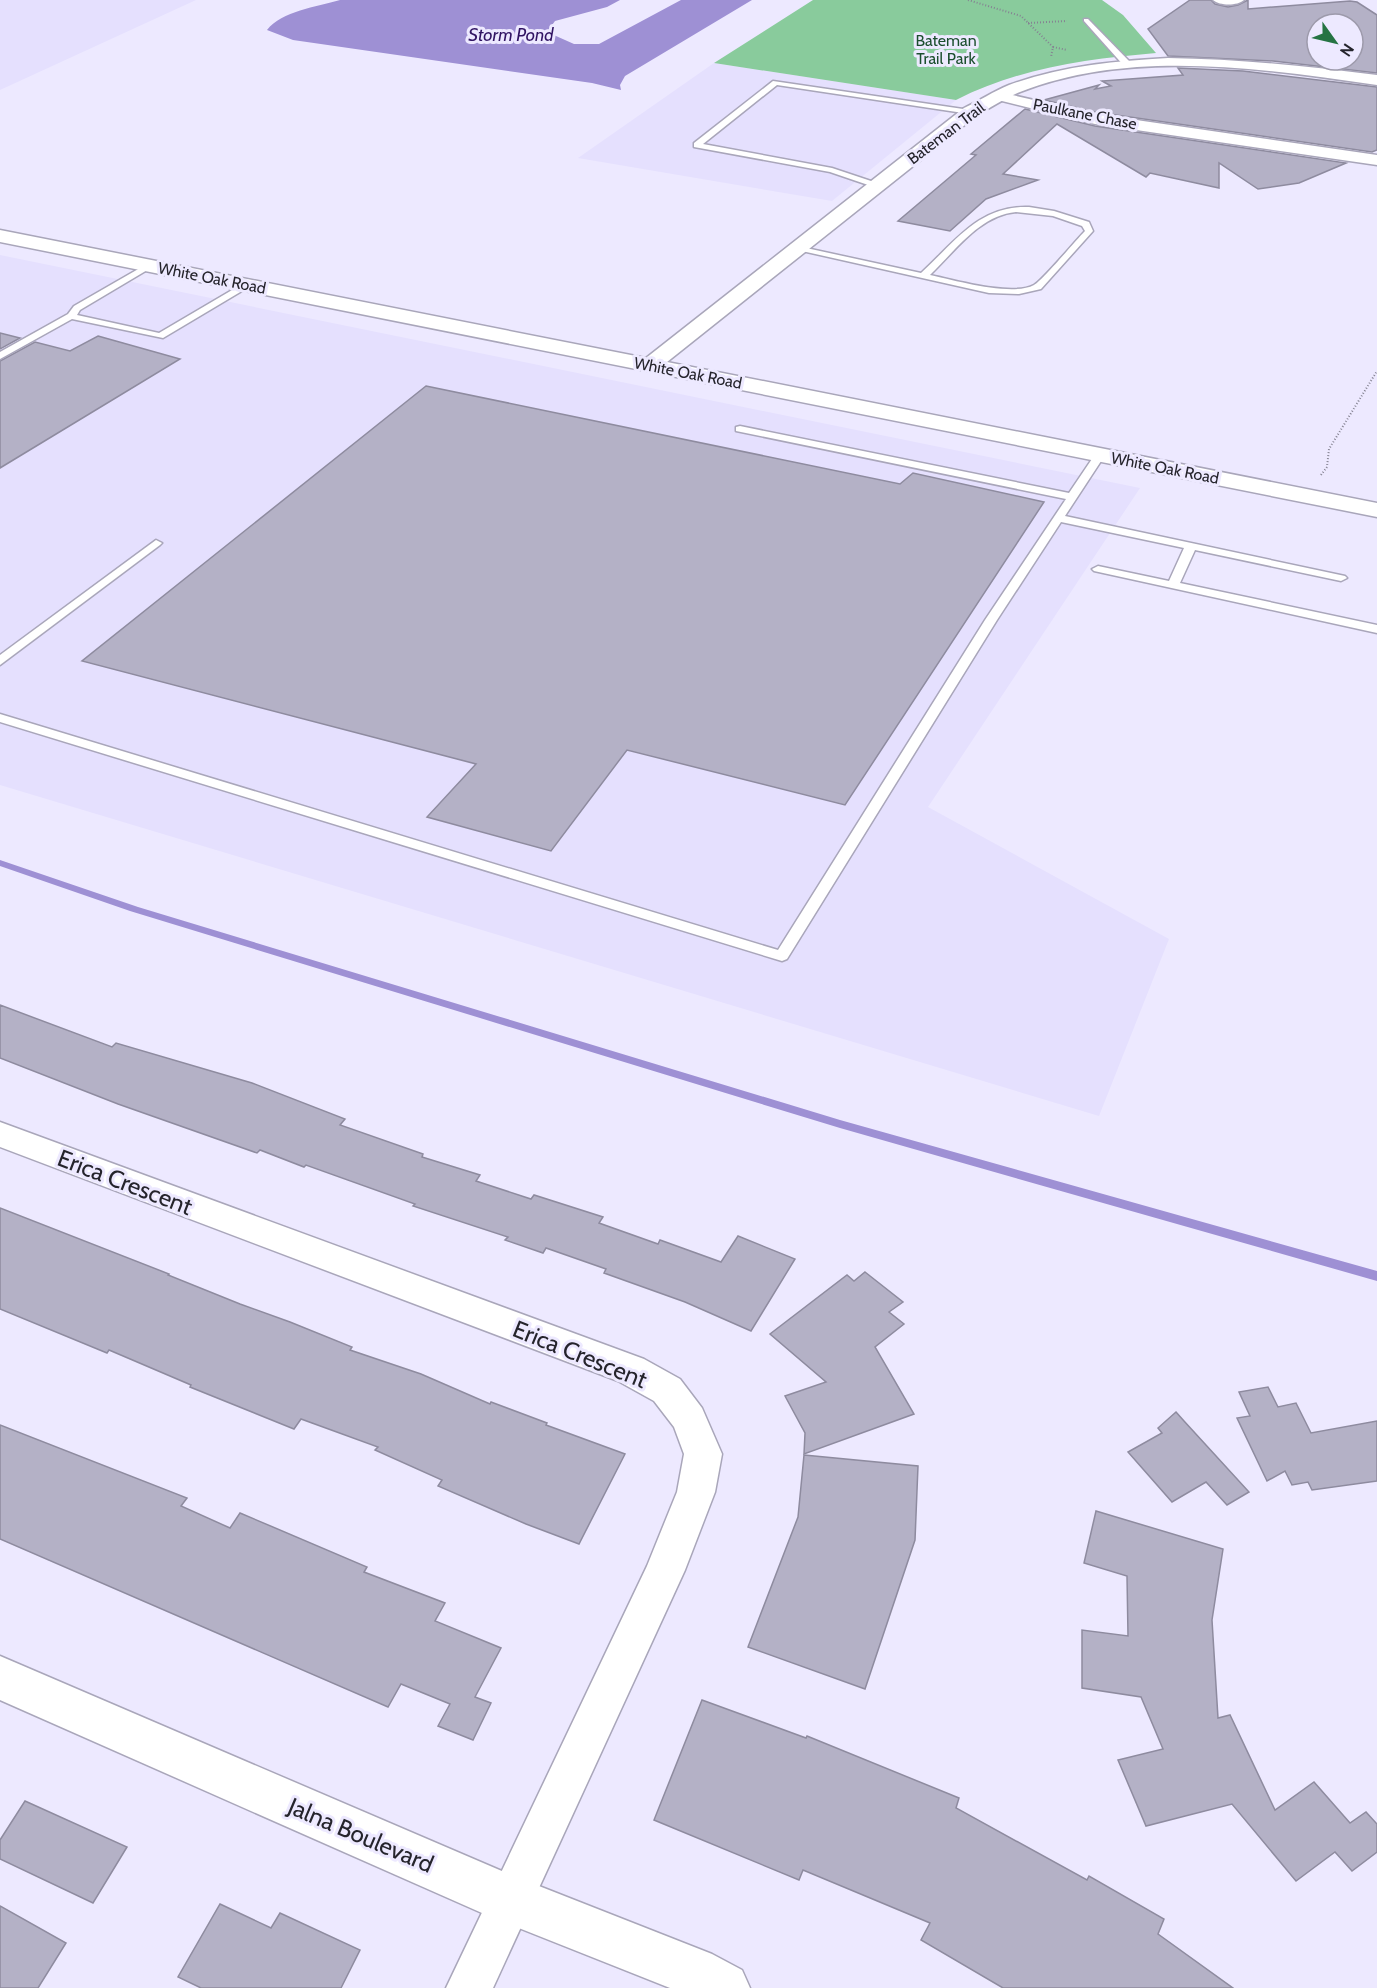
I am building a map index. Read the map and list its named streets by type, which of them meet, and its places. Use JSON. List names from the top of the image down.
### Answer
{
  "streets": {
    "street": [
      "Paulkane Chase",
      "Bateman Trail",
      "White Oak Road",
      "Erica Crescent",
      "Jalna Boulevard"
    ]
  },
  "crossings": [
    ["Paulkane Chase", "Bateman Trail"],
    ["Bateman Trail", "White Oak Road"],
    ["Erica Crescent", "Jalna Boulevard"]
  ],
  "water": ["Storm Pond"],
  "parks": ["Bateman Trail Park"],
  "north": "bottom right"
}
